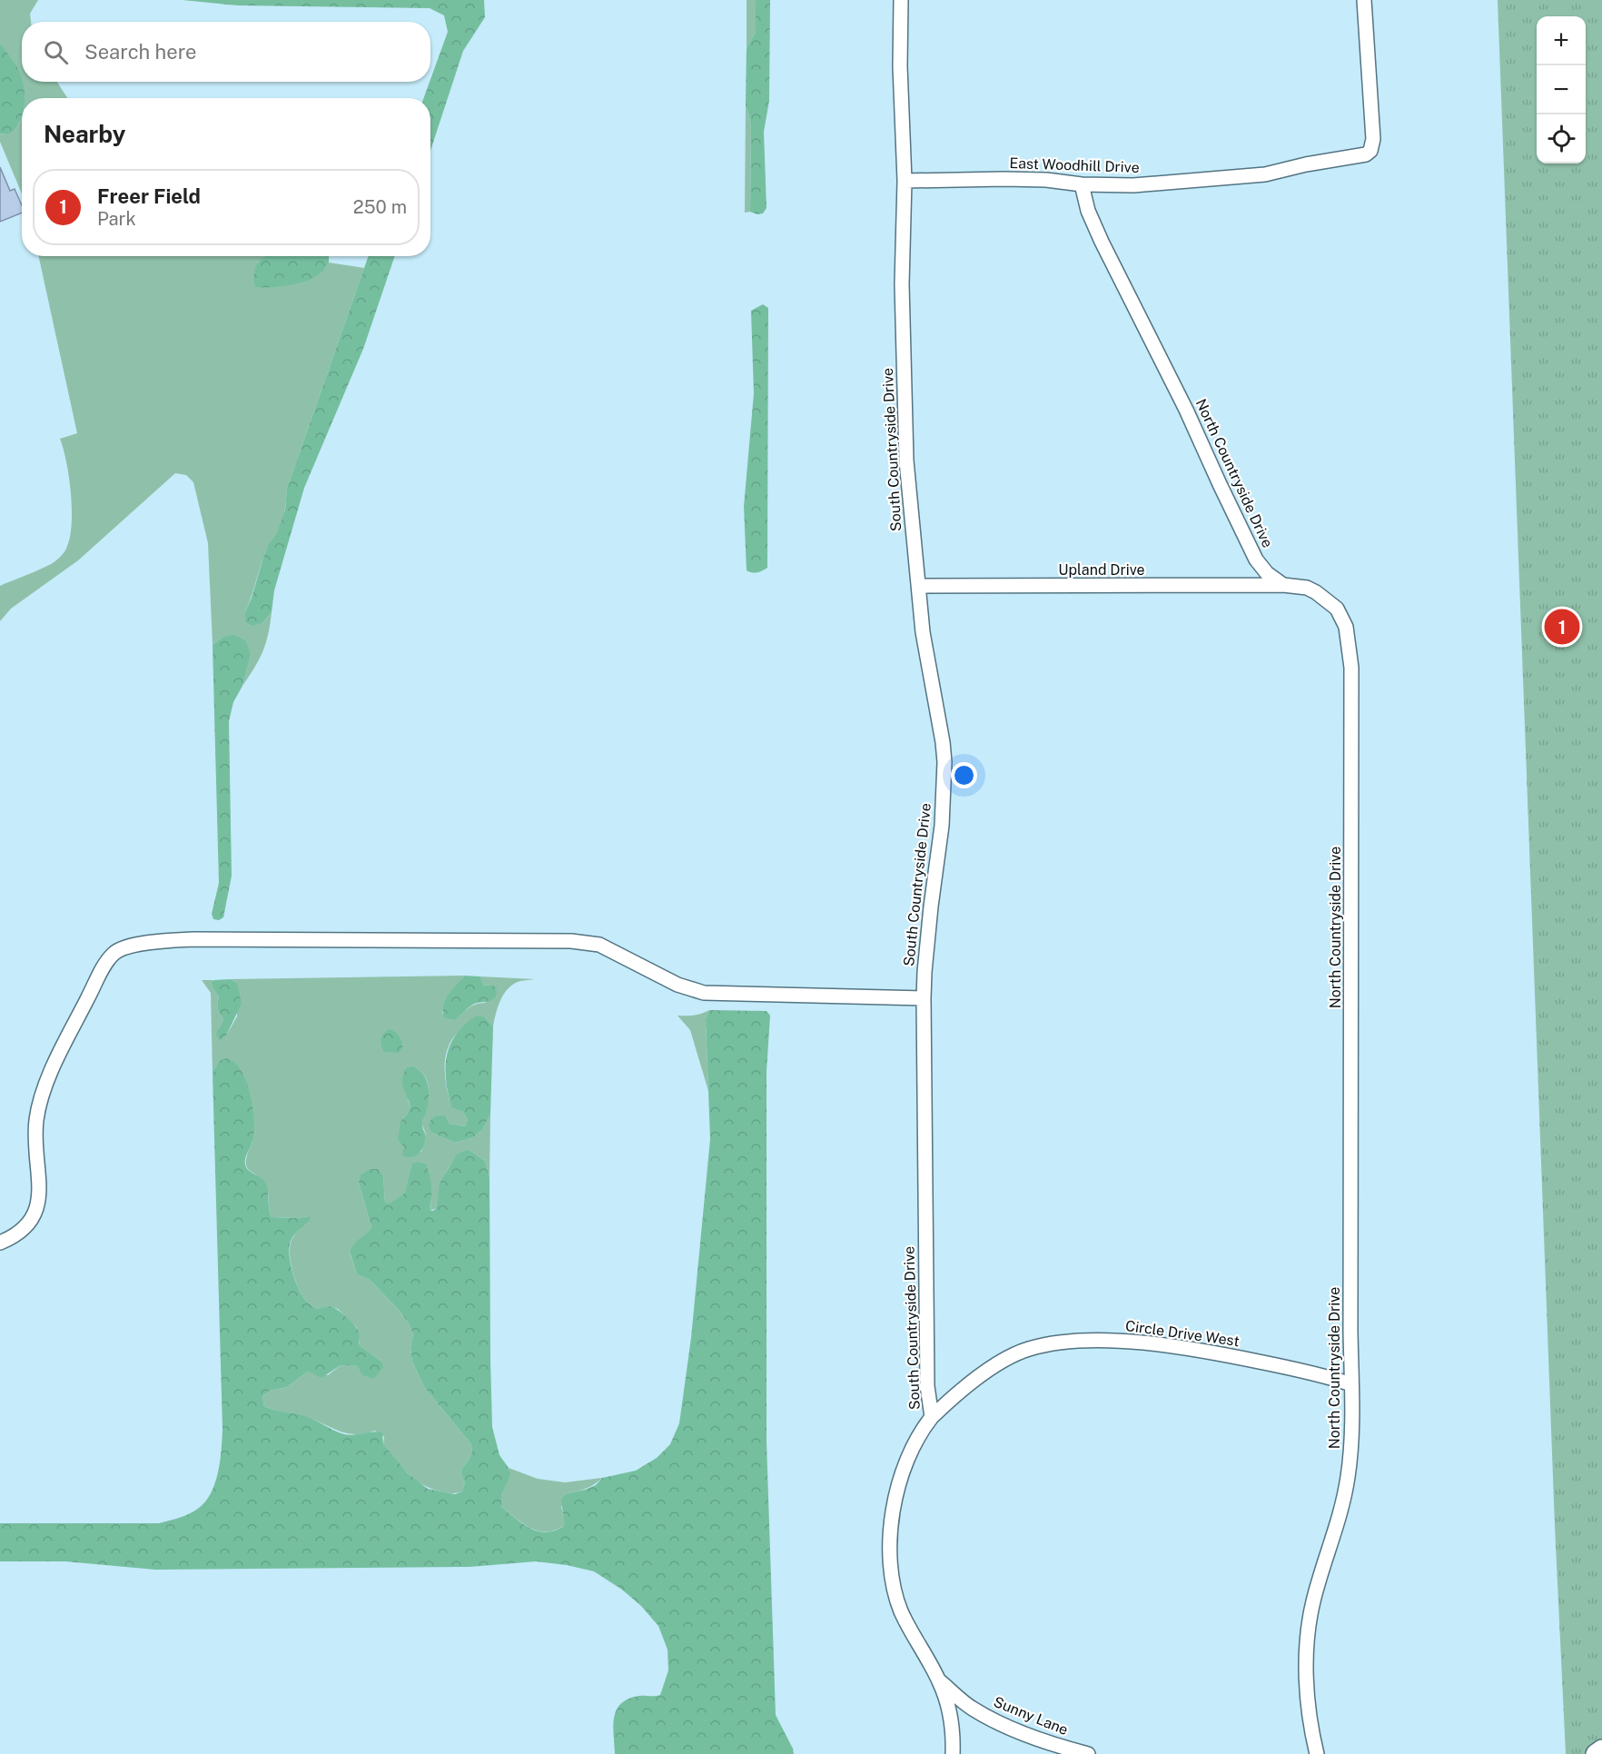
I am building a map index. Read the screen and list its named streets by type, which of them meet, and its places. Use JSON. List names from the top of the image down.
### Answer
{
  "streets": {
    "street": [
      "East Woodhill Drive",
      "South Countryside Drive",
      "North Countryside Drive",
      "Upland Drive",
      "Circle Drive West",
      "Sunny Lane"
    ]
  },
  "crossings": [
    ["East Woodhill Drive", "South Countryside Drive"],
    ["East Woodhill Drive", "North Countryside Drive"],
    ["South Countryside Drive", "Upland Drive"],
    ["South Countryside Drive", "Circle Drive West"],
    ["South Countryside Drive", "Sunny Lane"],
    ["North Countryside Drive", "Upland Drive"],
    ["North Countryside Drive", "Circle Drive West"]
  ],
  "page": {
    "map_buttons": ["+", "−"],
    "search": "Search here",
    "heading": "Nearby",
    "list": [
      {
        "mark": "1",
        "name": "Freer Field",
        "note": "Park",
        "value": "250 m"
      }
    ],
    "pins": "1"
  }
}
